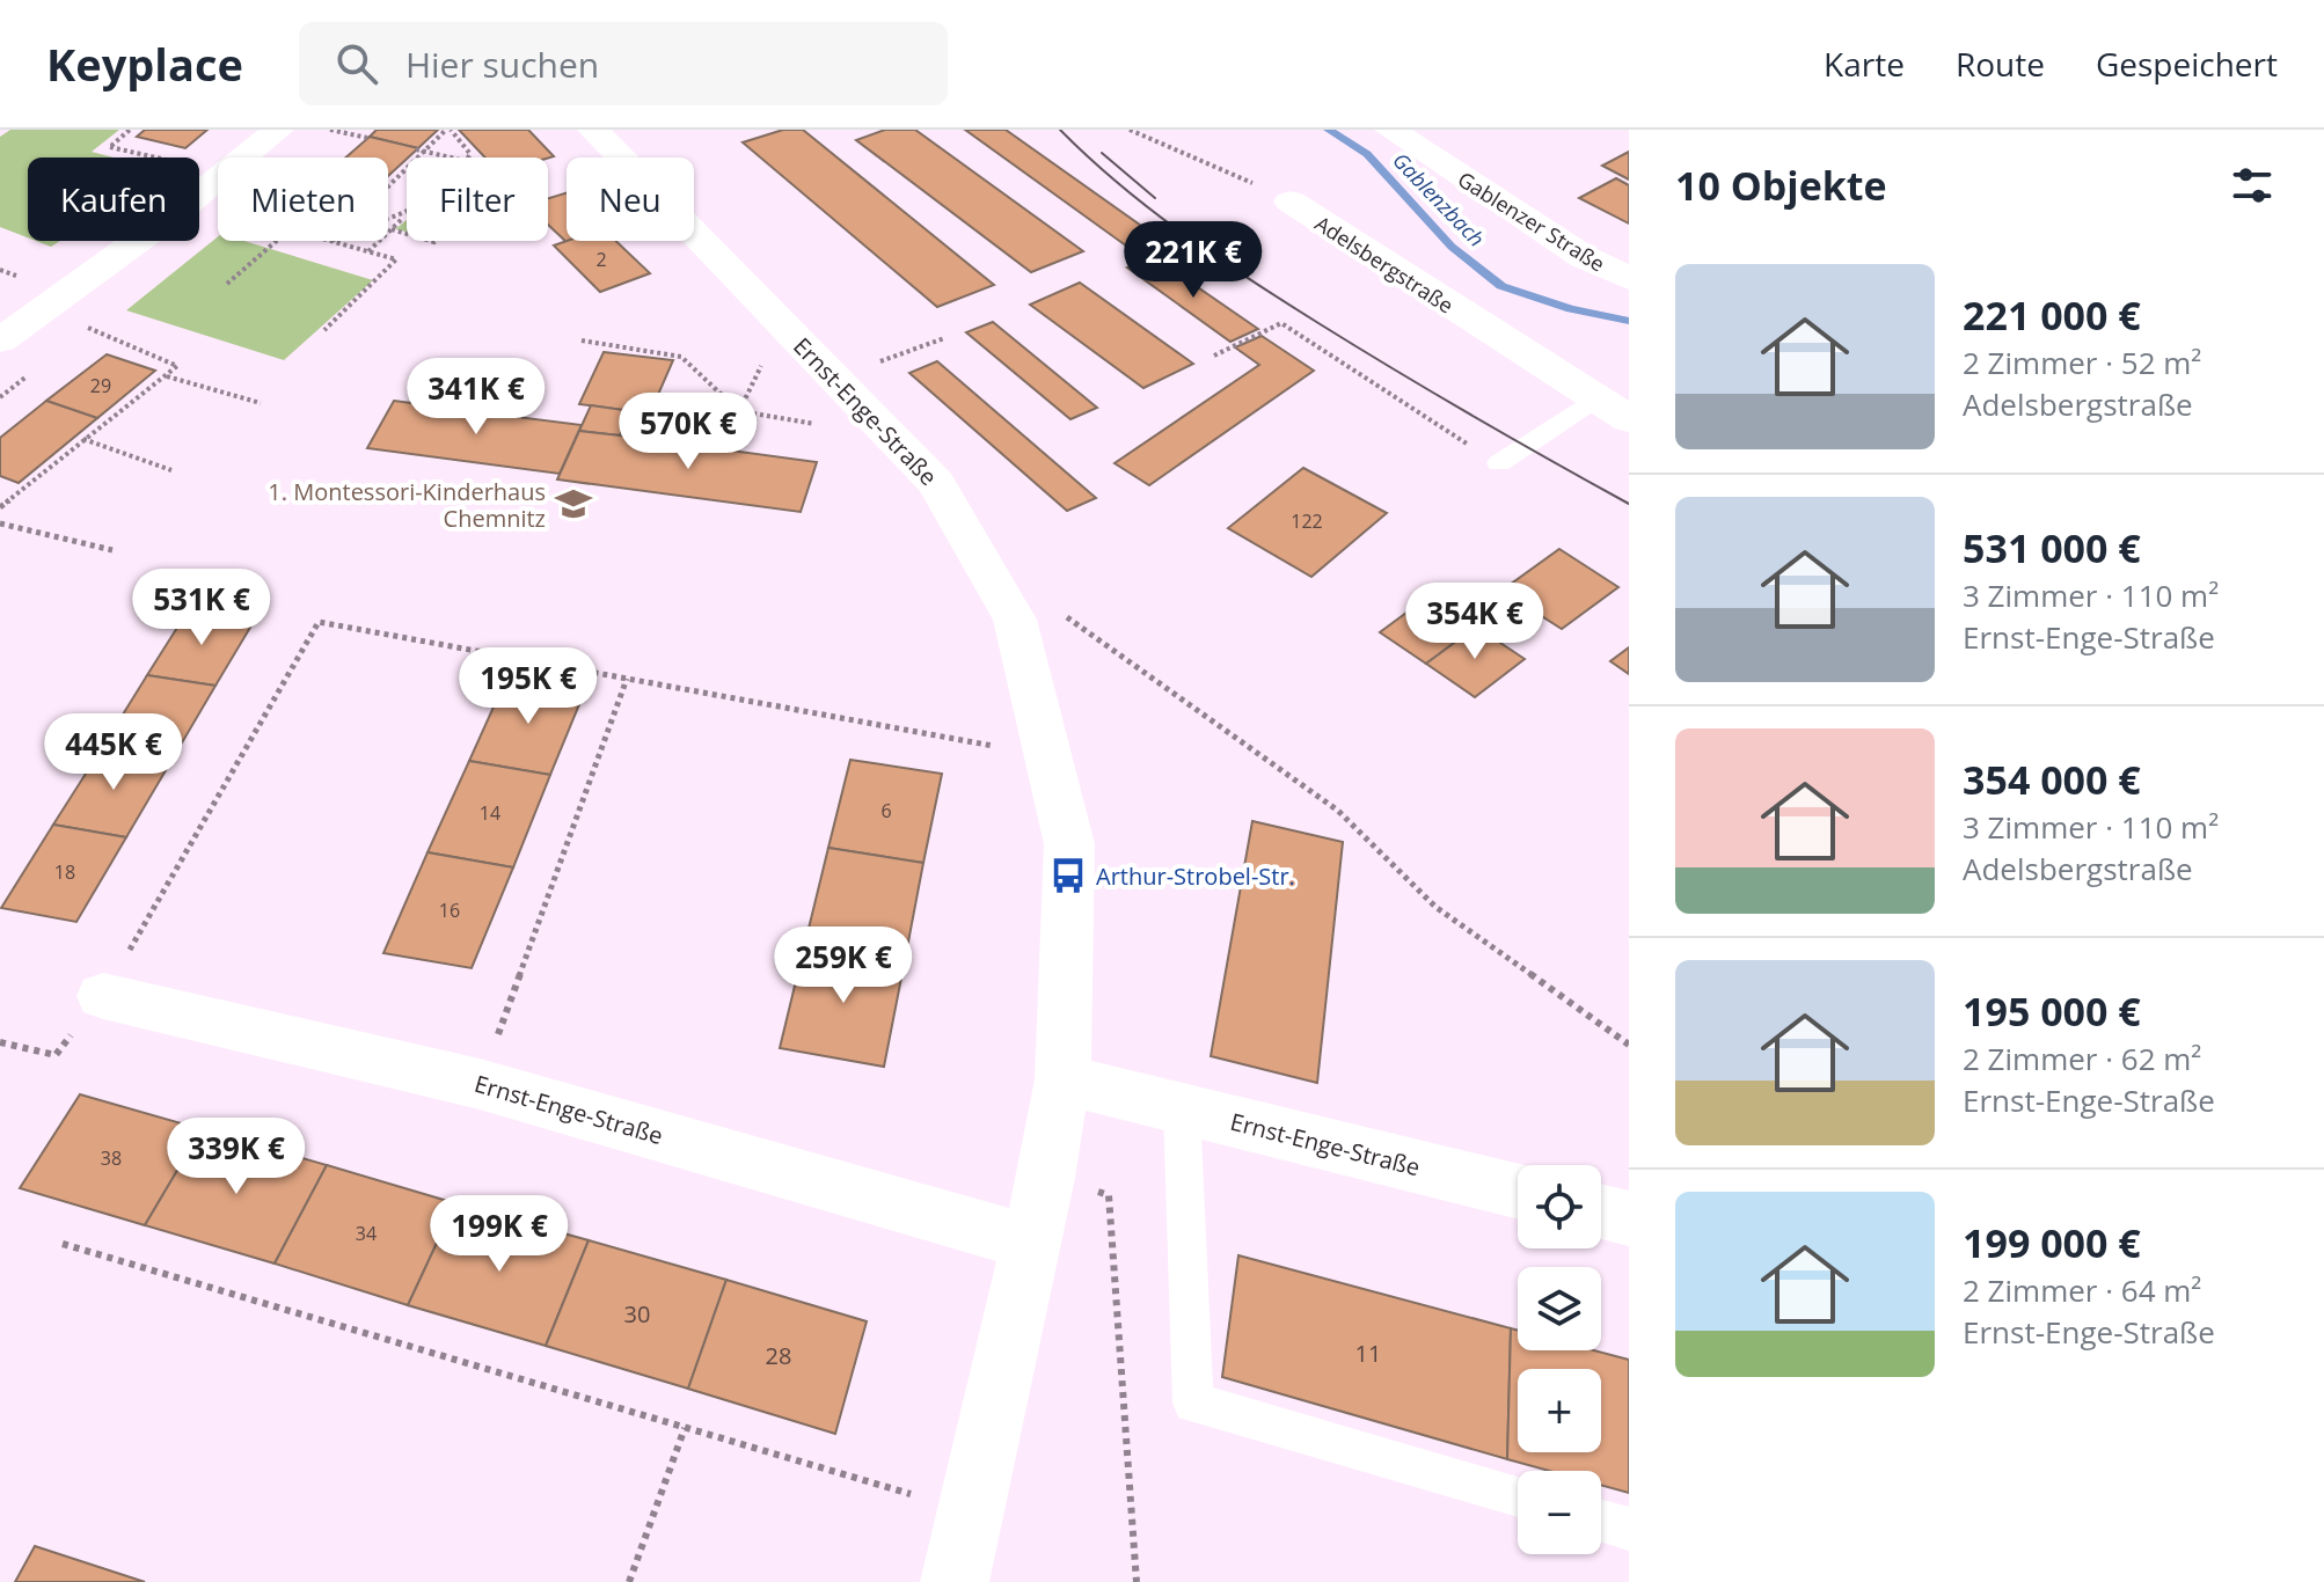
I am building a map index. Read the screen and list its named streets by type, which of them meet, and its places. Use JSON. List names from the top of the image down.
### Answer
{
  "streets": {
    "street": ["Gablenzer Straße", "Adelsbergstraße", "Ernst-Enge-Straße"]
  },
  "water": ["Gablenzbach"],
  "places": {
    "school or university": ["1. Montessori-Kinderhaus Chemnitz"],
    "bus stop": ["Arthur-Strobel-Str."]
  },
  "house_numbers": [
    "2",
    "29",
    "122",
    "6",
    "14",
    "18",
    "16",
    "38",
    "34",
    "30",
    "11",
    "28"
  ],
  "page": {
    "header": "Keyplace",
    "search": "Hier suchen",
    "nav": ["Karte", "Route", "Gespeichert"],
    "heading": "10 Objekte",
    "chip": [
      "Kaufen",
      "Mieten",
      "Filter",
      "Neu"
    ],
    "price": [
      "221K €",
      "341K €",
      "570K €",
      "531K €",
      "354K €",
      "195K €",
      "445K €",
      "259K €",
      "339K €",
      "199K €"
    ],
    "list": [
      {
        "name": "221 000 €",
        "note": "2 Zimmer · 52 m² · Adelsbergstraße"
      },
      {
        "name": "531 000 €",
        "note": "3 Zimmer · 110 m² · Ernst-Enge-Straße"
      },
      {
        "name": "354 000 €",
        "note": "3 Zimmer · 110 m² · Adelsbergstraße"
      },
      {
        "name": "195 000 €",
        "note": "2 Zimmer · 62 m² · Ernst-Enge-Straße"
      },
      {
        "name": "199 000 €",
        "note": "2 Zimmer · 64 m² · Ernst-Enge-Straße"
      }
    ],
    "map_buttons": ["+", "−"]
  }
}
